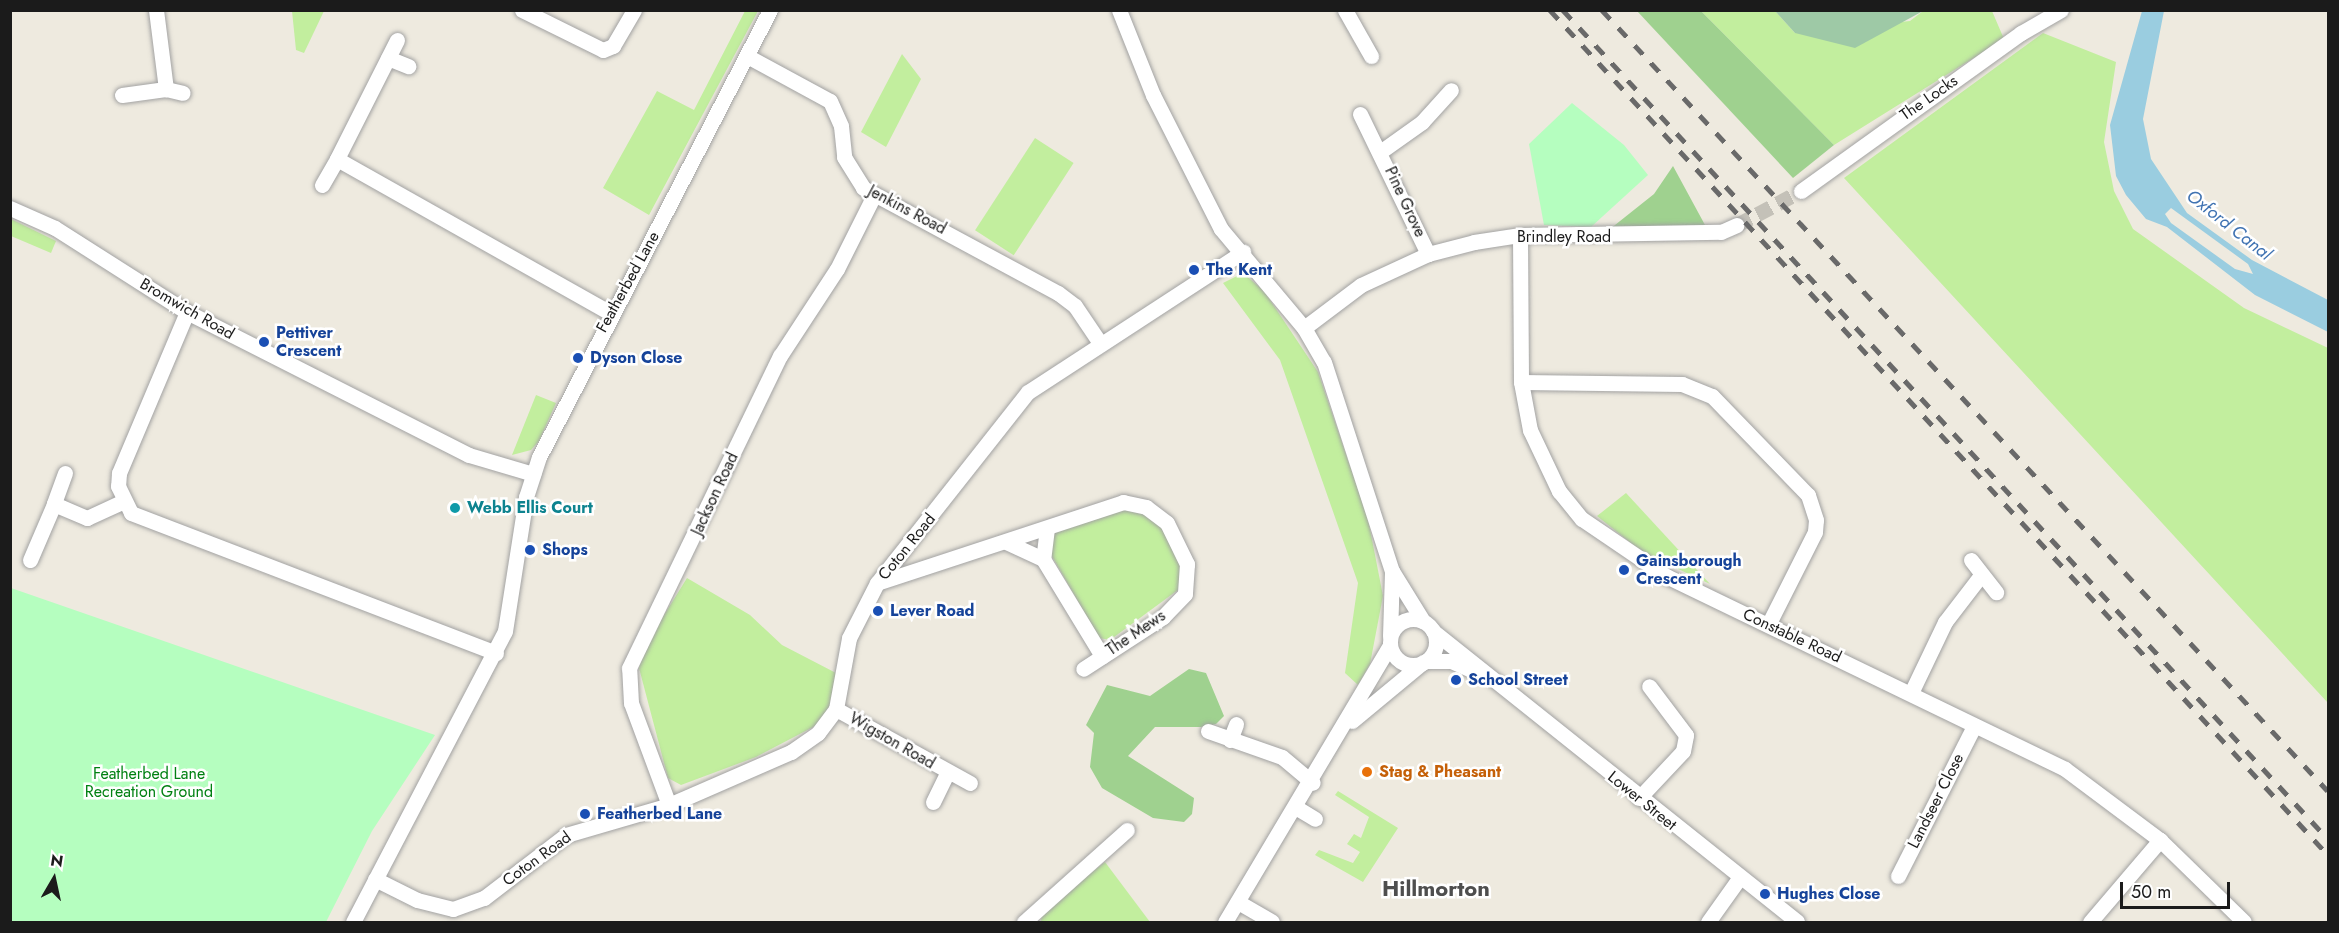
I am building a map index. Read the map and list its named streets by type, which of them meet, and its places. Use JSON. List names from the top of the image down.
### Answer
{
  "streets": {
    "street": [
      "The Locks",
      "Pine Grove",
      "Jenkins Road",
      "Brindley Road",
      "Featherbed Lane",
      "Bromwich Road",
      "Jackson Road",
      "Coton Road",
      "The Mews",
      "Constable Road",
      "Wigston Road",
      "Lower Street",
      "Landseer Close"
    ]
  },
  "crossings": [
    ["Pine Grove", "Brindley Road"],
    ["Jenkins Road", "Featherbed Lane"],
    ["Jenkins Road", "Jackson Road"],
    ["Jenkins Road", "Coton Road"],
    ["Brindley Road", "Constable Road"],
    ["Featherbed Lane", "Bromwich Road"],
    ["Featherbed Lane", "Coton Road"],
    ["Jackson Road", "Coton Road"],
    ["Coton Road", "Wigston Road"],
    ["Constable Road", "Landseer Close"]
  ],
  "districts": ["Hillmorton"],
  "water": ["Oxford Canal"],
  "parks": ["Featherbed Lane Recreation Ground"],
  "places": [
    "The Kent",
    "Pettiver Crescent",
    "Dyson Close",
    "Webb Ellis Court",
    "Shops",
    "Gainsborough Crescent",
    "Lever Road",
    "School Street",
    "Stag & Pheasant",
    "Featherbed Lane",
    "Hughes Close"
  ],
  "scale_bar": "50 m",
  "north": "top"
}
